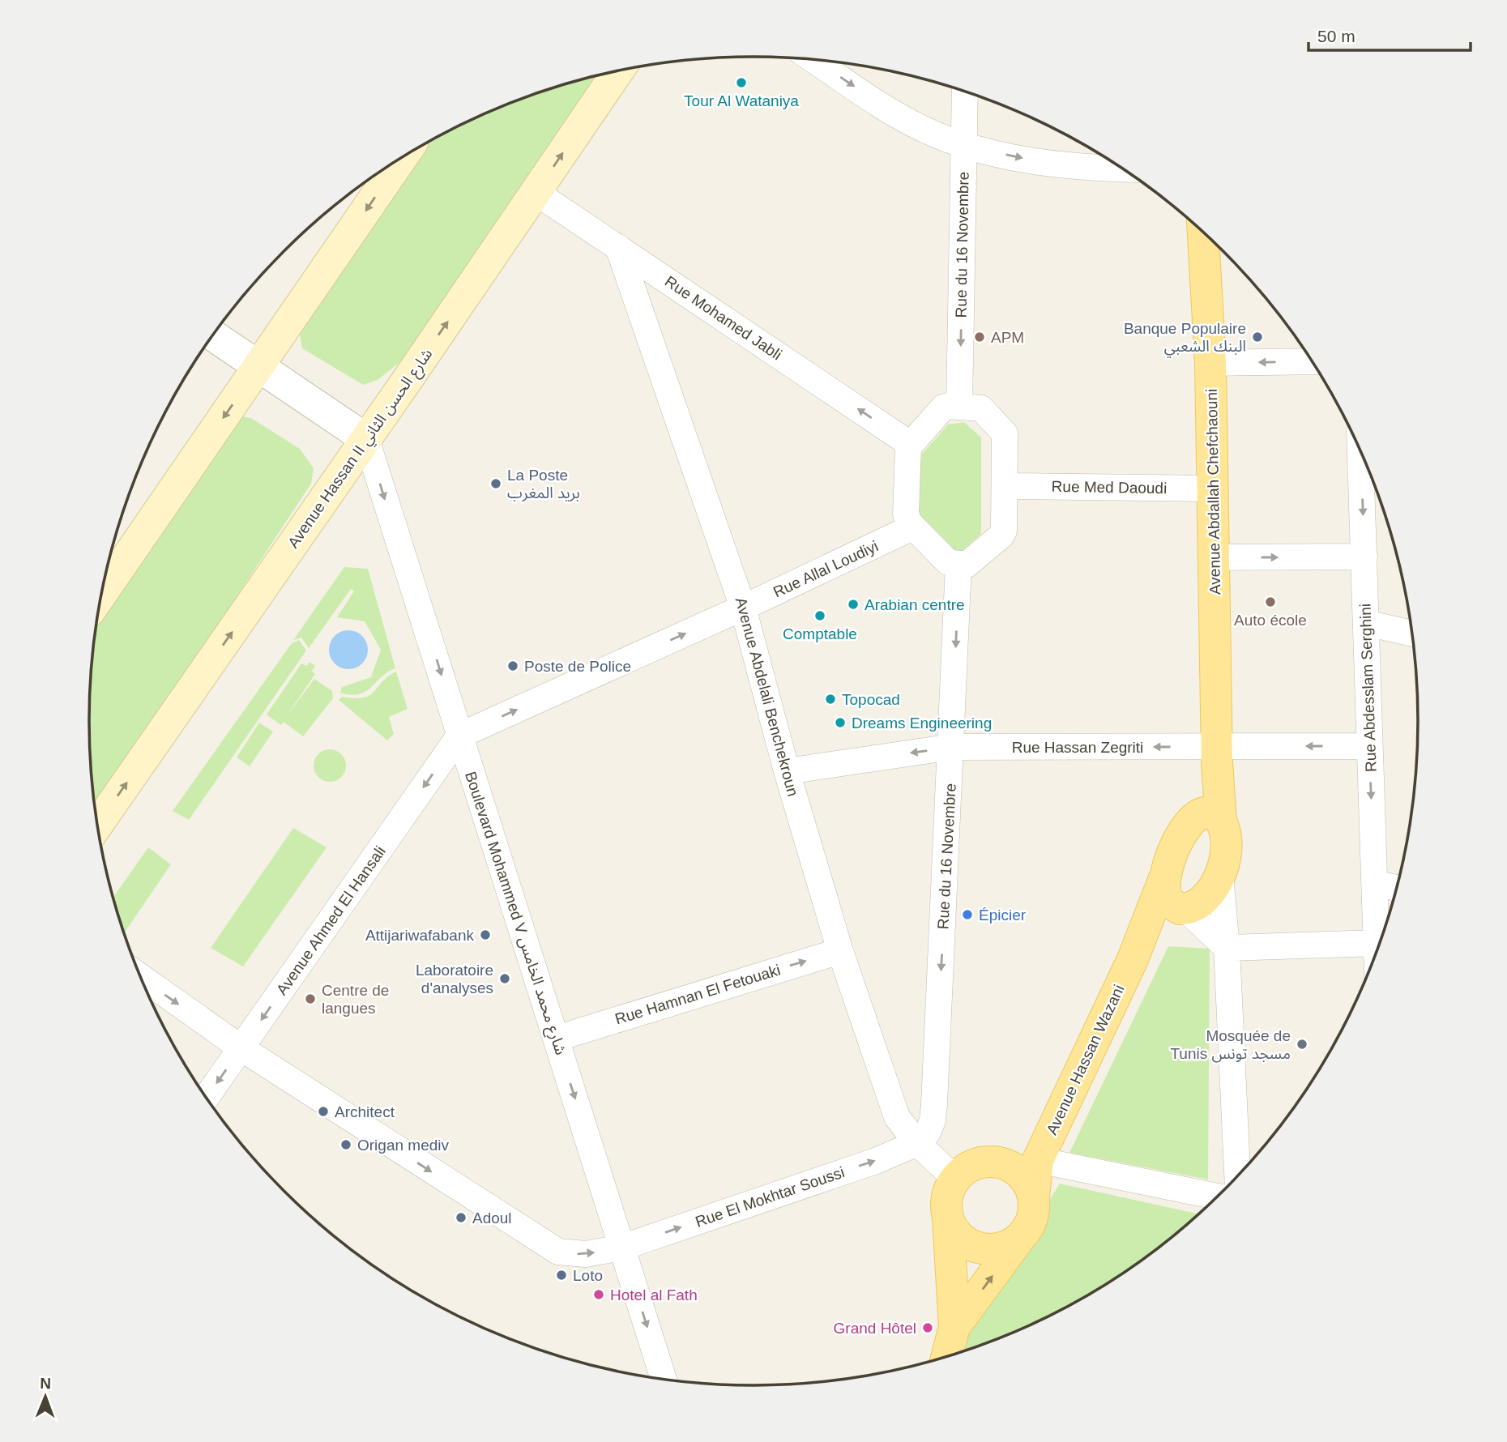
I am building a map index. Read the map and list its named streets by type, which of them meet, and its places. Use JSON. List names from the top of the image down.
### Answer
{
  "streets": {
    "main road": ["Avenue Hassan II شارع الحسن الثاني", "Avenue Abdallah Chefchaouni", "Avenue Hassan Wazani"],
    "street": [
      "Rue du 16 Novembre",
      "Rue Mohamed Jabli",
      "Rue Med Daoudi",
      "Rue Allal Loudiyi",
      "Rue Abdesslam Serghini",
      "Avenue Abdelali Benchekroun",
      "Rue Hassan Zegriti",
      "Boulevard Mohammed V شارع محمد الخامس",
      "Avenue Ahmed El Hansali",
      "Rue Hamnan El Fetouaki",
      "Rue El Mokhtar Soussi"
    ]
  },
  "crossings": [
    ["Rue du 16 Novembre", "Rue Mohamed Jabli"],
    ["Rue du 16 Novembre", "Rue Med Daoudi"],
    ["Rue du 16 Novembre", "Rue Allal Loudiyi"],
    ["Rue du 16 Novembre", "Avenue Abdelali Benchekroun"],
    ["Rue du 16 Novembre", "Rue Hassan Zegriti"],
    ["Rue du 16 Novembre", "Rue El Mokhtar Soussi"],
    ["Rue Mohamed Jabli", "Avenue Hassan II شارع الحسن الثاني"],
    ["Rue Mohamed Jabli", "Rue Med Daoudi"],
    ["Rue Mohamed Jabli", "Rue Allal Loudiyi"],
    ["Rue Mohamed Jabli", "Avenue Abdelali Benchekroun"],
    ["Avenue Hassan II شارع الحسن الثاني", "Boulevard Mohammed V شارع محمد الخامس"],
    ["Rue Med Daoudi", "Avenue Abdallah Chefchaouni"],
    ["Rue Med Daoudi", "Rue Allal Loudiyi"],
    ["Avenue Abdallah Chefchaouni", "Rue Hassan Zegriti"],
    ["Avenue Abdallah Chefchaouni", "Avenue Hassan Wazani"],
    ["Rue Allal Loudiyi", "Avenue Abdelali Benchekroun"],
    ["Rue Allal Loudiyi", "Boulevard Mohammed V شارع محمد الخامس"],
    ["Rue Allal Loudiyi", "Avenue Ahmed El Hansali"],
    ["Rue Abdesslam Serghini", "Rue Hassan Zegriti"],
    ["Avenue Abdelali Benchekroun", "Rue Hassan Zegriti"],
    ["Avenue Abdelali Benchekroun", "Rue Hamnan El Fetouaki"],
    ["Avenue Abdelali Benchekroun", "Avenue Hassan Wazani"],
    ["Avenue Abdelali Benchekroun", "Rue El Mokhtar Soussi"],
    ["Boulevard Mohammed V شارع محمد الخامس", "Avenue Ahmed El Hansali"],
    ["Boulevard Mohammed V شارع محمد الخامس", "Rue Hamnan El Fetouaki"],
    ["Boulevard Mohammed V شارع محمد الخامس", "Rue El Mokhtar Soussi"],
    ["Avenue Ahmed El Hansali", "Rue El Mokhtar Soussi"]
  ],
  "one_way": [
    "Rue du 16 Novembre",
    "Rue Mohamed Jabli",
    "Rue Allal Loudiyi",
    "Rue Abdesslam Serghini",
    "Boulevard Mohammed V شارع محمد الخامس",
    "Avenue Ahmed El Hansali",
    "Rue Hamnan El Fetouaki",
    "Rue El Mokhtar Soussi"
  ],
  "places": [
    "Tour Al Wataniya",
    "APM",
    "Banque Populaire البنك الشعبي",
    "La Poste بريد المغرب",
    "Auto école",
    "Arabian centre",
    "Comptable",
    "Poste de Police",
    "Topocad",
    "Dreams Engineering",
    "Épicier",
    "Attijariwafabank",
    "Laboratoire d'analyses",
    "Centre de langues",
    "Mosquée de Tunis مسجد تونس",
    "Architect",
    "Origan mediv",
    "Adoul",
    "Loto",
    "Hotel al Fath",
    "Grand Hôtel"
  ],
  "scale_bar": "50 m",
  "north": "top"
}
